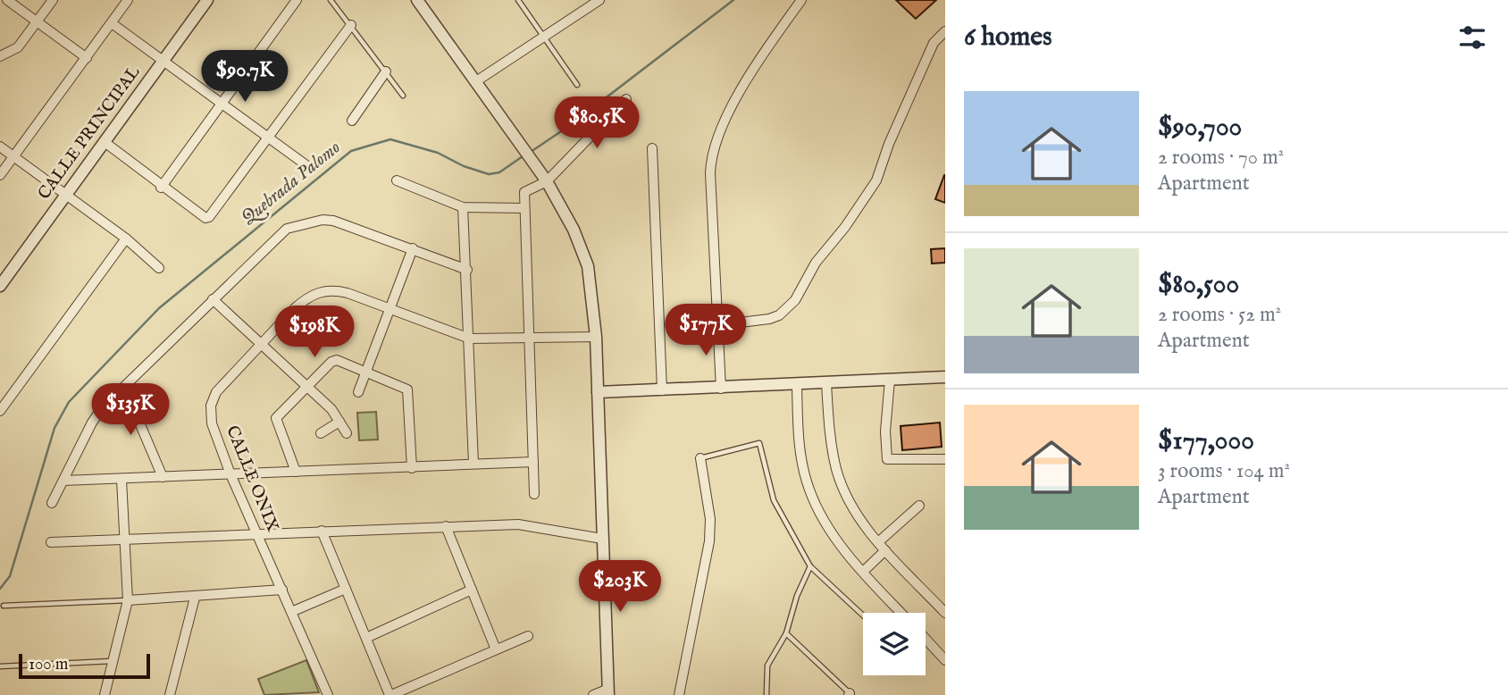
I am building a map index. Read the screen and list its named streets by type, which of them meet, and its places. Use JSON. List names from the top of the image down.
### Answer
{
  "streets": {
    "street": ["CALLE PRINCIPAL", "CALLE ONIX"]
  },
  "water": ["Quebrada Palomo"],
  "scale_bar": "100 m",
  "page": {
    "heading": "6 homes",
    "price": [
      "$90.7K",
      "$80.5K",
      "$177K",
      "$198K",
      "$135K",
      "$203K"
    ],
    "list": [
      {
        "name": "$90,700",
        "note": "2 rooms · 70 m² · Apartment"
      },
      {
        "name": "$80,500",
        "note": "2 rooms · 52 m² · Apartment"
      },
      {
        "name": "$177,000",
        "note": "3 rooms · 104 m² · Apartment"
      }
    ],
    "scale": "100 m"
  }
}
